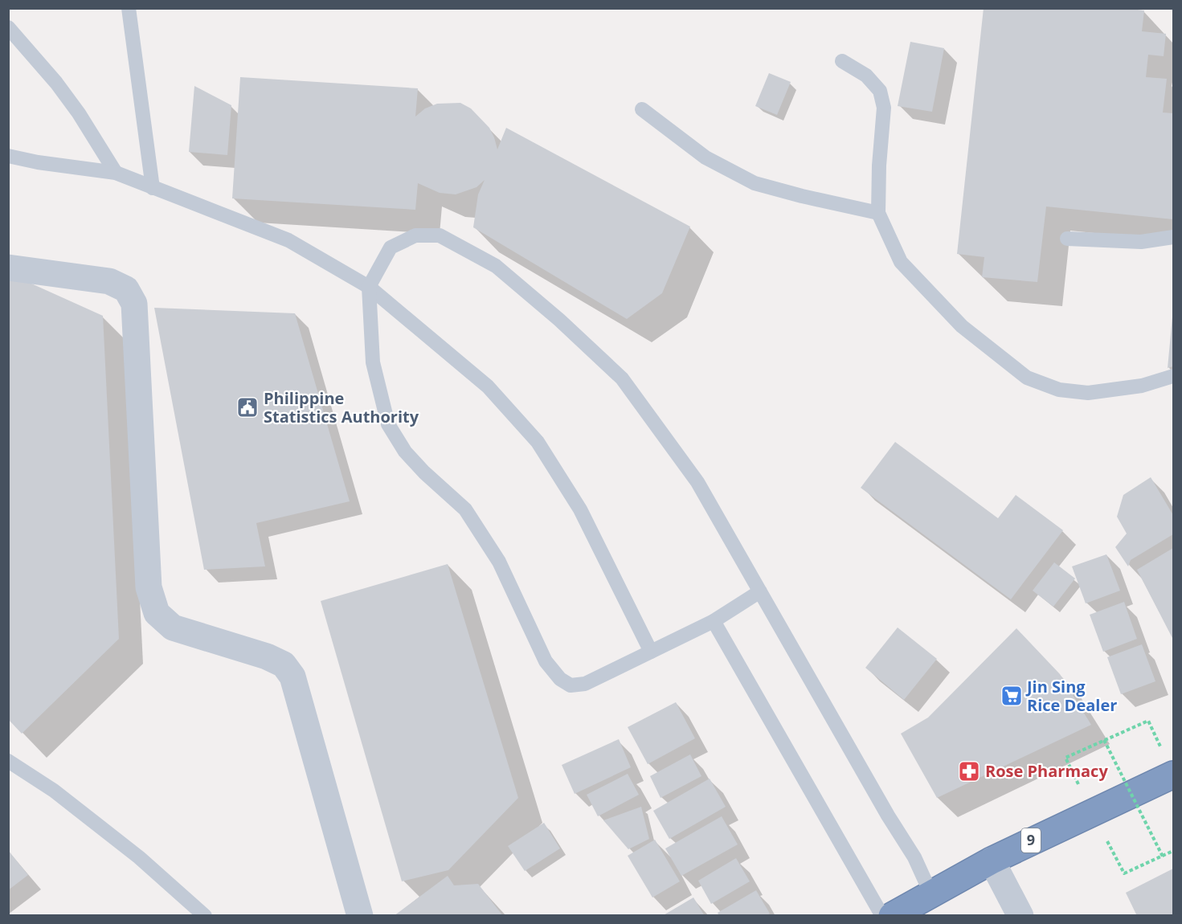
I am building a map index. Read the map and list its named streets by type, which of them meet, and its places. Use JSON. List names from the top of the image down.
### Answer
{
  "streets": {
    "highway": ["9"]
  },
  "places": {
    "public building": ["Philippine Statistics Authority"],
    "supermarket": ["Jin Sing Rice Dealer"],
    "pharmacy": ["Rose Pharmacy"]
  }
}
